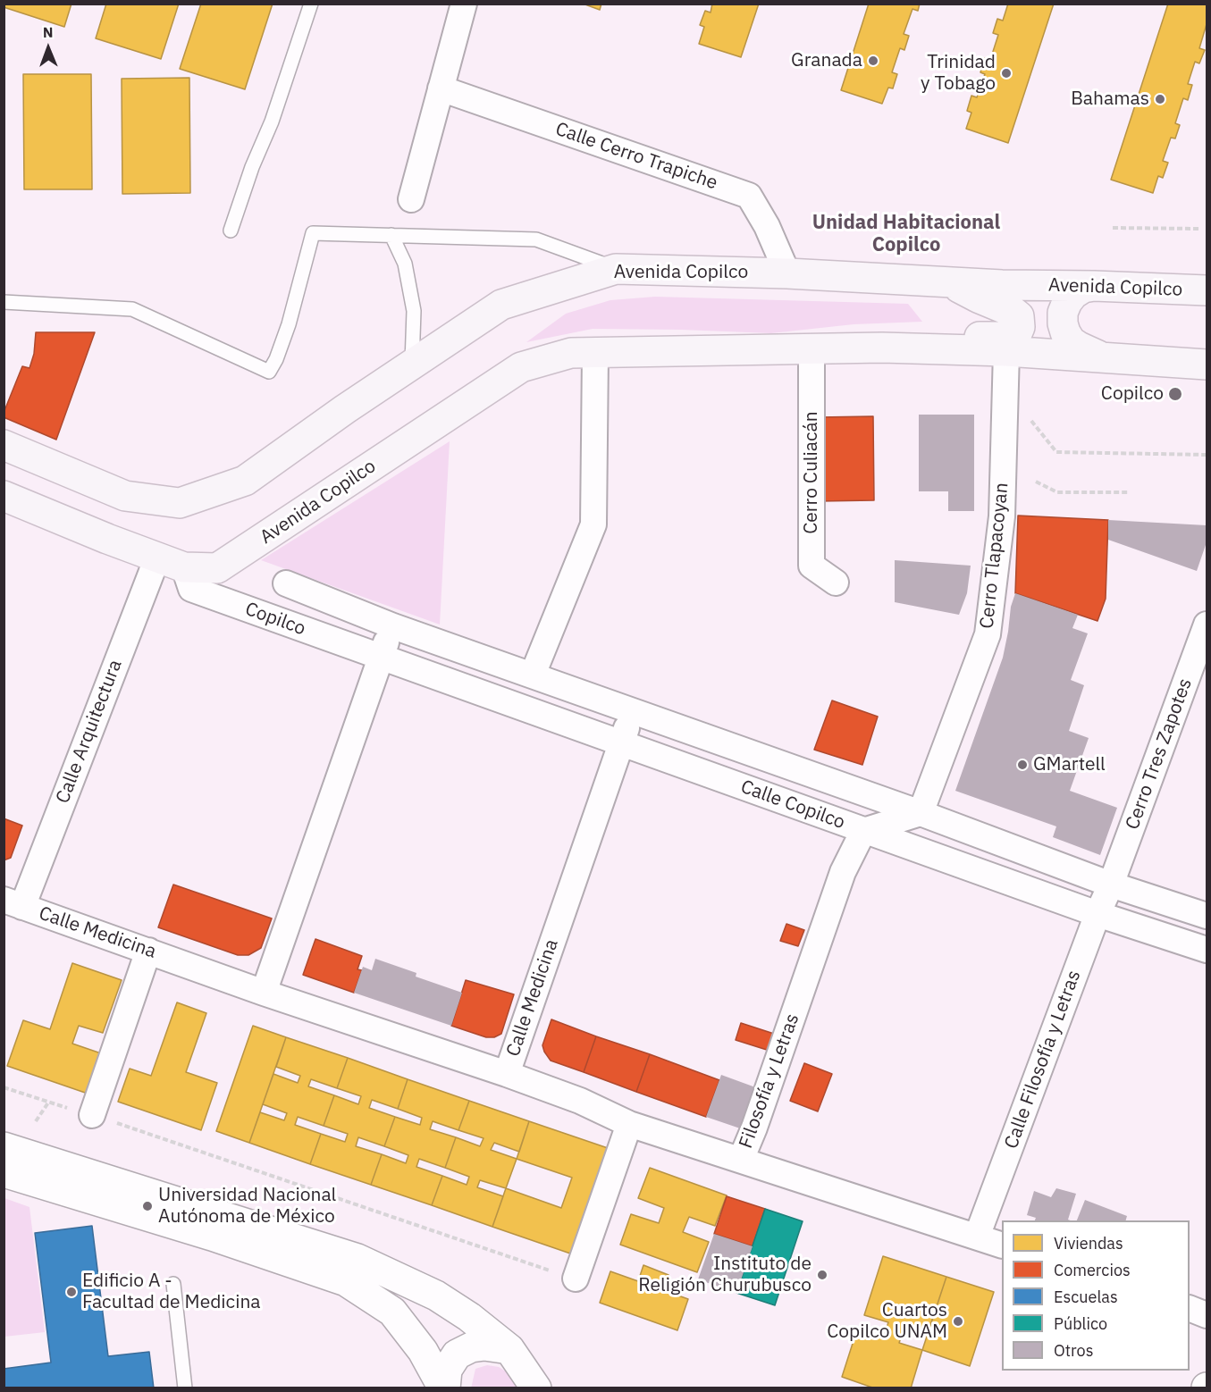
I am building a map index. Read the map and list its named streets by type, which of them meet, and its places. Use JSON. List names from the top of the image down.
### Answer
{
  "streets": {
    "main road": ["Avenida Copilco"],
    "street": [
      "Calle Cerro Trapiche",
      "Cerro Culiacán",
      "Cerro Tlapacoyan",
      "Copilco",
      "Calle Arquitectura",
      "Cerro Tres Zapotes",
      "Calle Copilco",
      "Calle Medicina",
      "Calle Filosofía y Letras",
      "Filosofía y Letras"
    ]
  },
  "crossings": [
    ["Calle Cerro Trapiche", "Avenida Copilco"],
    ["Avenida Copilco", "Cerro Culiacán"],
    ["Avenida Copilco", "Cerro Tlapacoyan"],
    ["Avenida Copilco", "Copilco"],
    ["Avenida Copilco", "Calle Arquitectura"],
    ["Cerro Tlapacoyan", "Calle Copilco"],
    ["Copilco", "Calle Copilco"],
    ["Calle Arquitectura", "Calle Medicina"],
    ["Cerro Tres Zapotes", "Calle Copilco"],
    ["Cerro Tres Zapotes", "Calle Filosofía y Letras"],
    ["Calle Copilco", "Calle Medicina"],
    ["Calle Copilco", "Calle Filosofía y Letras"],
    ["Calle Copilco", "Filosofía y Letras"],
    ["Calle Filosofía y Letras", "Filosofía y Letras"]
  ],
  "districts": ["Unidad Habitacional Copilco"],
  "places": [
    "Granada",
    "Trinidad y Tobago",
    "Bahamas",
    "Copilco",
    "GMartell",
    "Universidad Nacional Autónoma de México",
    "Instituto de Religión Churubusco",
    "Edificio A - Facultad de Medicina",
    "Cuartos Copilco UNAM"
  ],
  "legend": [
    "Viviendas",
    "Comercios",
    "Escuelas",
    "Público",
    "Otros"
  ],
  "north": "top"
}
